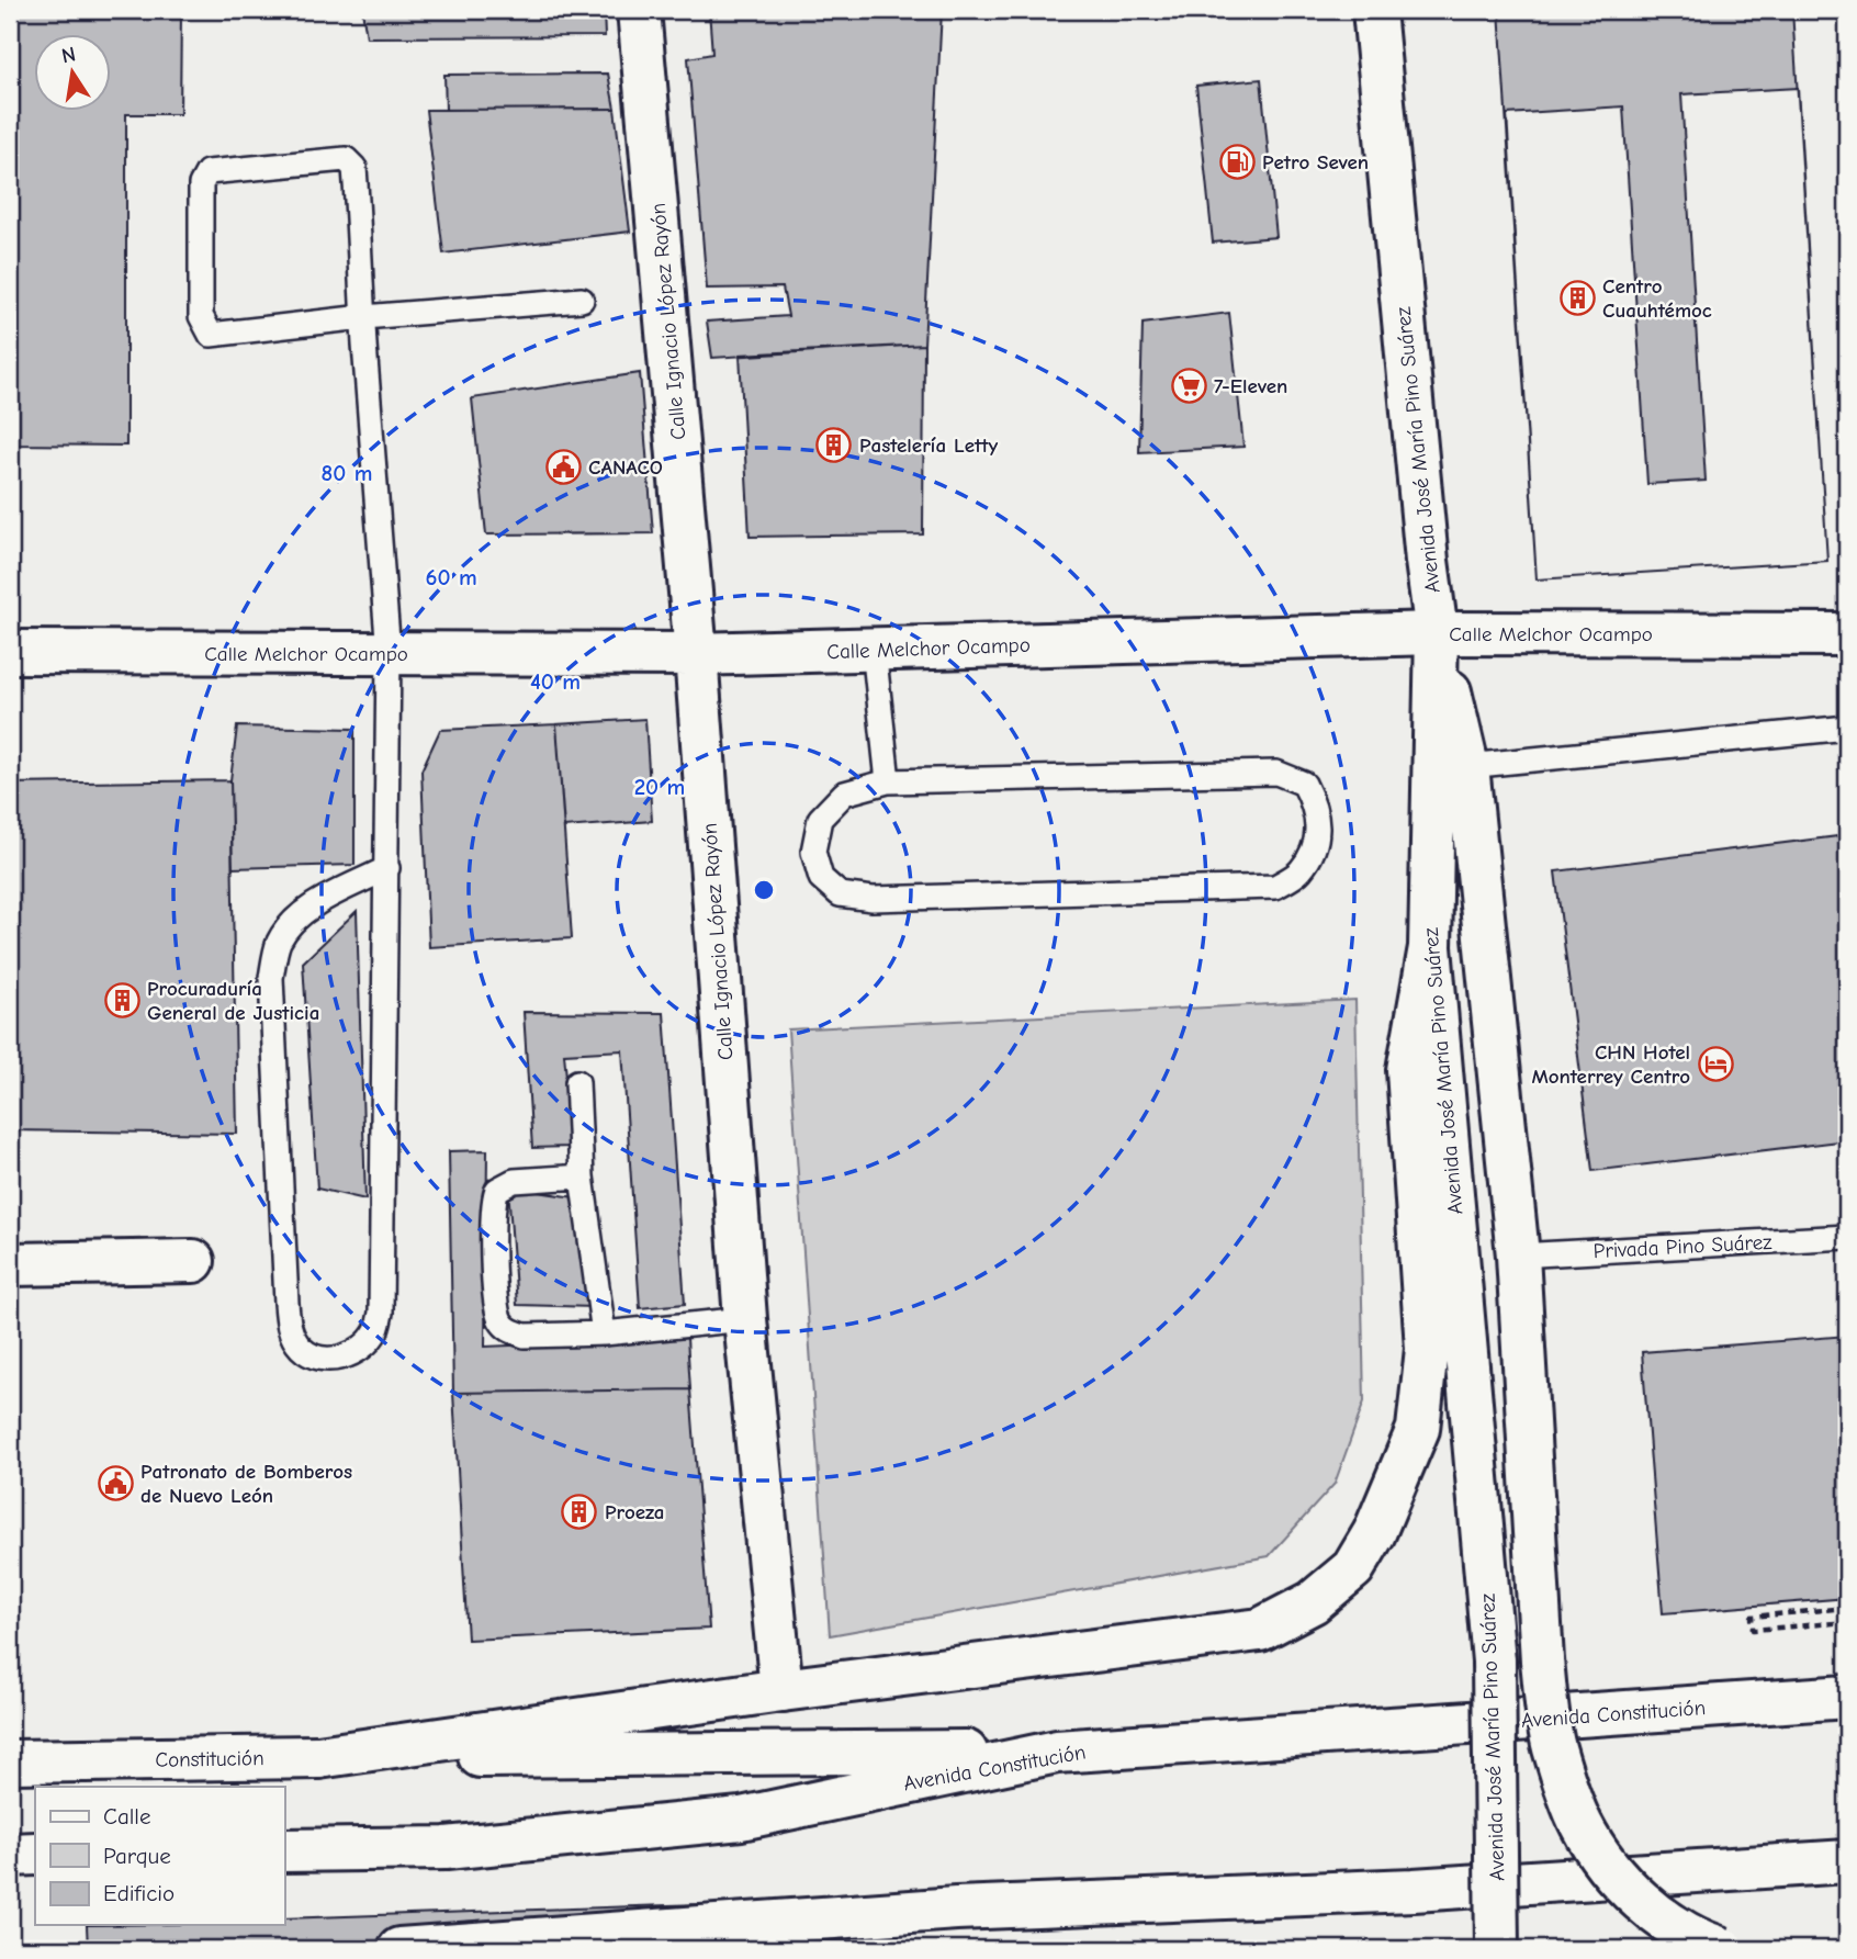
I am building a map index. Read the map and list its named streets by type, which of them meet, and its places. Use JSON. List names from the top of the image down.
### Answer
{
  "streets": {
    "main road": [
      "Calle Ignacio López Rayón",
      "Avenida José María Pino Suárez",
      "Calle Melchor Ocampo",
      "Avenida Constitución",
      "Constitución"
    ],
    "lane": ["Privada Pino Suárez"]
  },
  "crossings": [
    ["Calle Ignacio López Rayón", "Calle Melchor Ocampo"],
    ["Avenida José María Pino Suárez", "Calle Melchor Ocampo"]
  ],
  "places": {
    "fuel station": ["Petro Seven"],
    "building": [
      "Centro Cuauhtémoc",
      "Pastelería Letty",
      "Procuraduría General de Justicia",
      "Proeza"
    ],
    "supermarket": ["7-Eleven"],
    "public building": ["CANACO", "Patronato de Bomberos de Nuevo León"],
    "hotel": ["CHN Hotel Monterrey Centro"]
  },
  "legend": ["Calle", "Parque", "Edificio"],
  "north": "top",
  "rings": [
    "80 m",
    "60 m",
    "40 m",
    "20 m"
  ]
}
